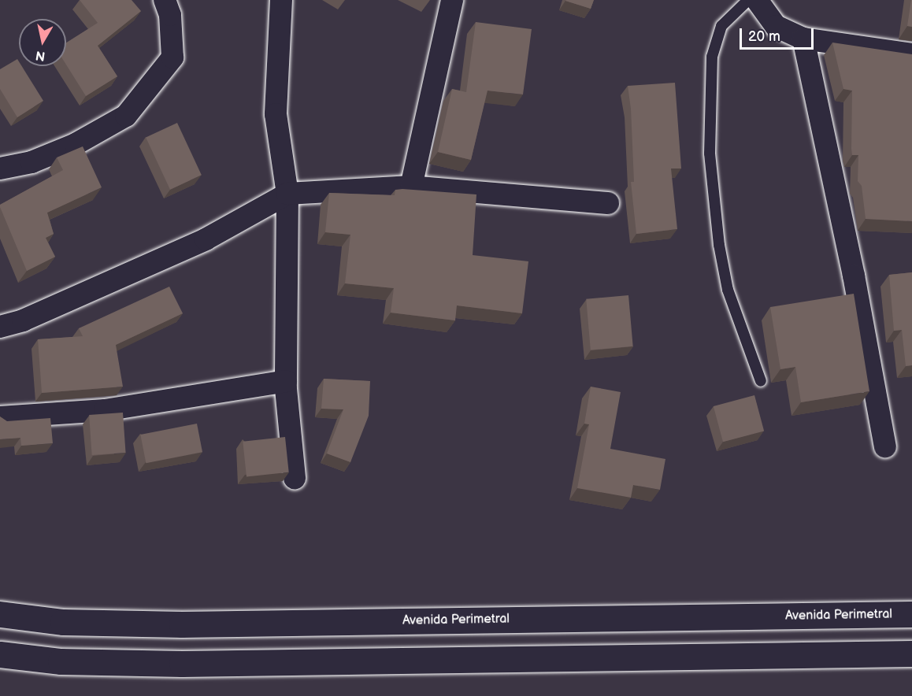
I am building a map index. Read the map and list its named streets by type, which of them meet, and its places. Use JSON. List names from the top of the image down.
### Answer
{
  "streets": {
    "main road": ["Avenida Perimetral"]
  },
  "scale_bar": "20 m",
  "north": "bottom"
}
